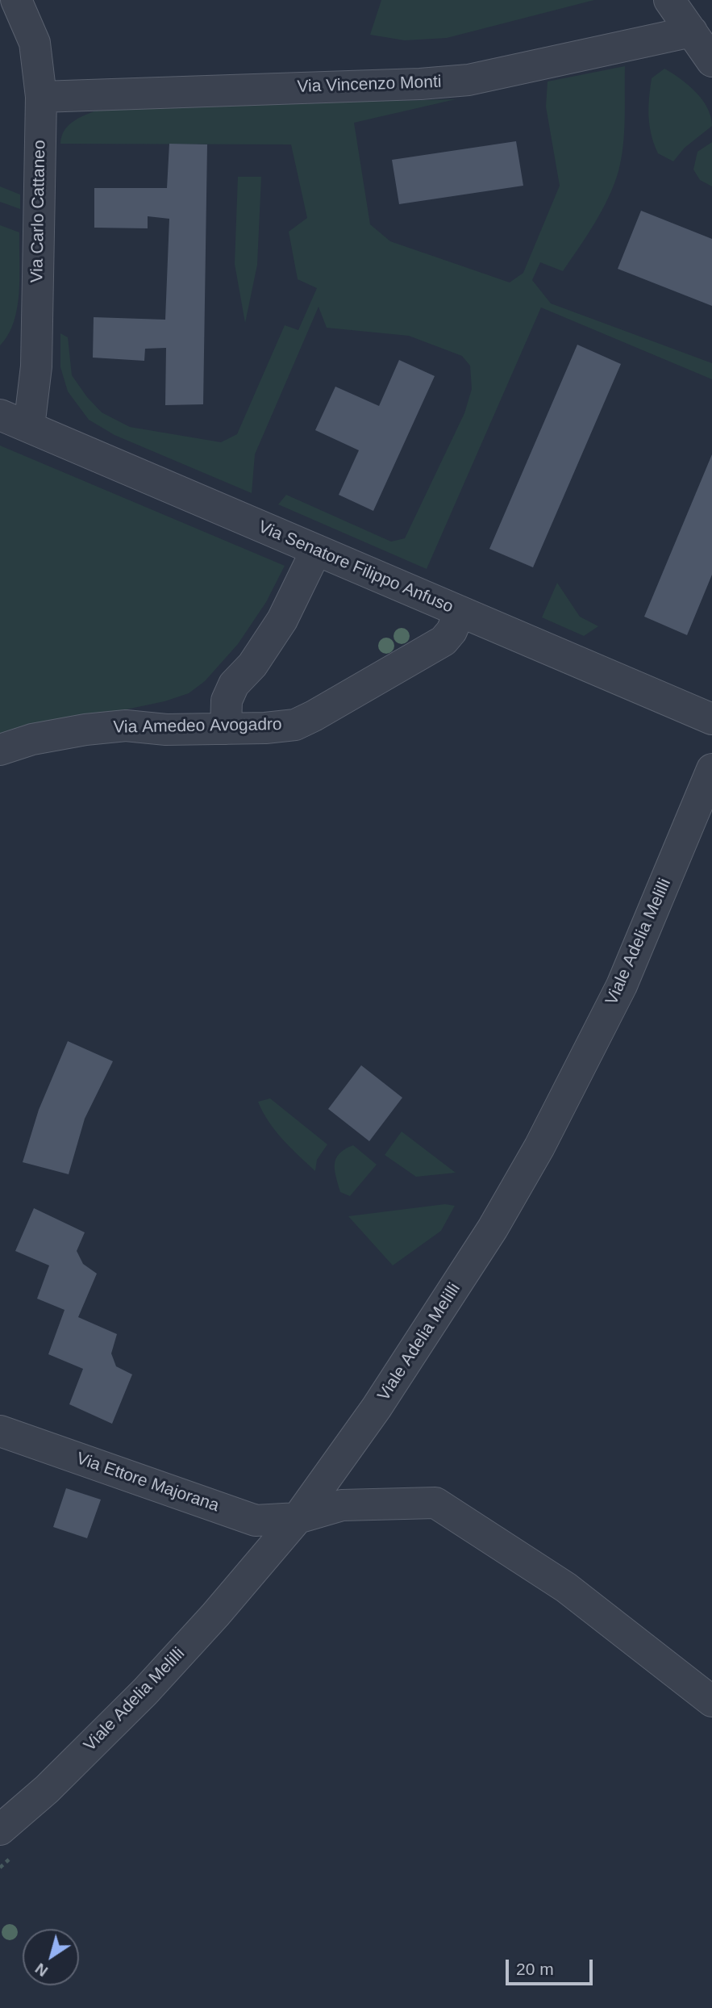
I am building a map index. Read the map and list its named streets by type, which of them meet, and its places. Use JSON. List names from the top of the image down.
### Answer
{
  "streets": {
    "street": [
      "Via Vincenzo Monti",
      "Via Carlo Cattaneo",
      "Via Senatore Filippo Anfuso",
      "Via Amedeo Avogadro",
      "Viale Adelia Melilli",
      "Via Ettore Majorana"
    ]
  },
  "crossings": [
    ["Via Vincenzo Monti", "Via Carlo Cattaneo"],
    ["Via Carlo Cattaneo", "Via Senatore Filippo Anfuso"],
    ["Via Senatore Filippo Anfuso", "Via Amedeo Avogadro"],
    ["Viale Adelia Melilli", "Via Ettore Majorana"]
  ],
  "scale_bar": "20 m",
  "north": "bottom left"
}
